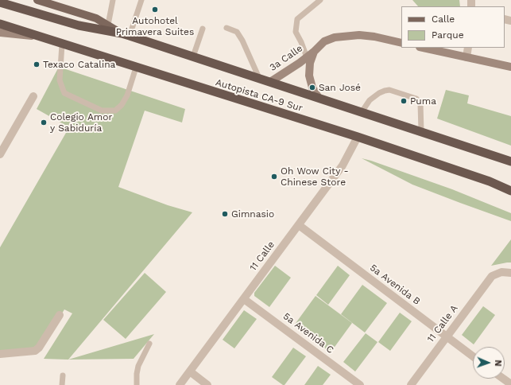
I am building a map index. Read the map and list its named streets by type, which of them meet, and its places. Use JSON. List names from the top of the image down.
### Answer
{
  "streets": {
    "highway": ["Autopista CA-9 Sur"],
    "main road": ["3a Calle"],
    "street": [
      "11 Calle",
      "5a Avenida B",
      "11 Calle A",
      "5a Avenida C"
    ]
  },
  "crossings": [
    ["3a Calle", "Autopista CA-9 Sur"],
    ["Autopista CA-9 Sur", "11 Calle"],
    ["11 Calle", "5a Avenida B"],
    ["11 Calle", "5a Avenida C"],
    ["5a Avenida B", "11 Calle A"]
  ],
  "places": [
    "Autohotel Primavera Suites",
    "Texaco Catalina",
    "San José",
    "Puma",
    "Colegio Amor y Sabiduría",
    "Oh Wow City - Chinese Store",
    "Gimnasio"
  ],
  "legend": ["Calle", "Parque"],
  "north": "right"
}
